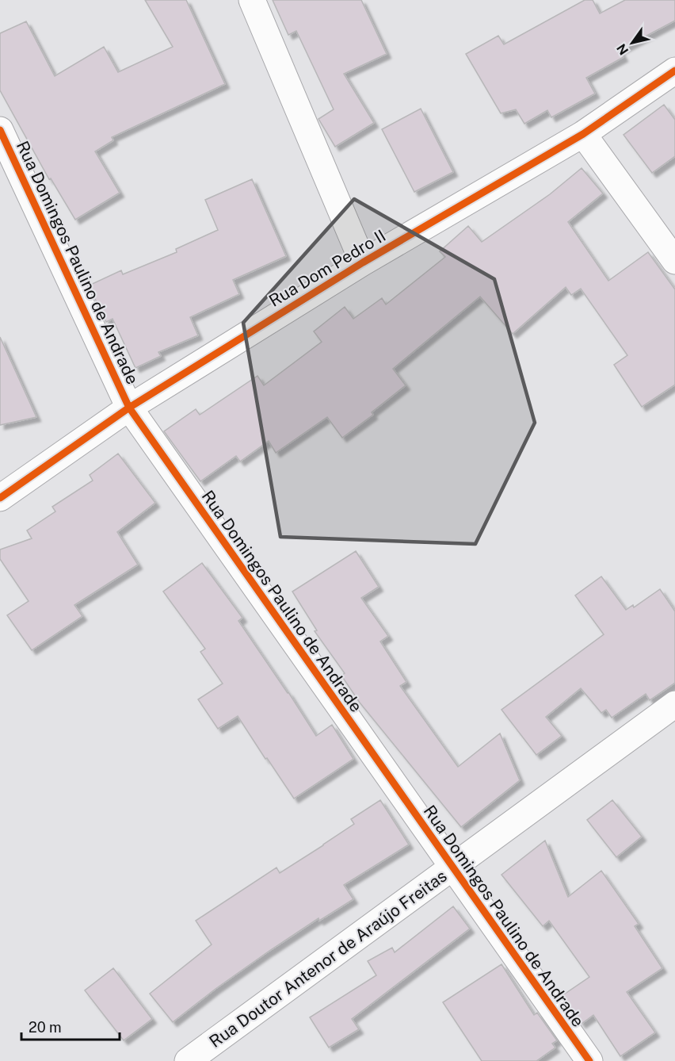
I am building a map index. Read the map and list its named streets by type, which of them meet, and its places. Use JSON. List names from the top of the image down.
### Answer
{
  "streets": {
    "street": ["Rua Domingos Paulino de Andrade", "Rua Dom Pedro II", "Rua Doutor Antenor de Araújo Freitas"]
  },
  "crossings": [
    ["Rua Domingos Paulino de Andrade", "Rua Dom Pedro II"],
    ["Rua Domingos Paulino de Andrade", "Rua Doutor Antenor de Araújo Freitas"]
  ],
  "scale_bar": "20 m",
  "north": "bottom left"
}
